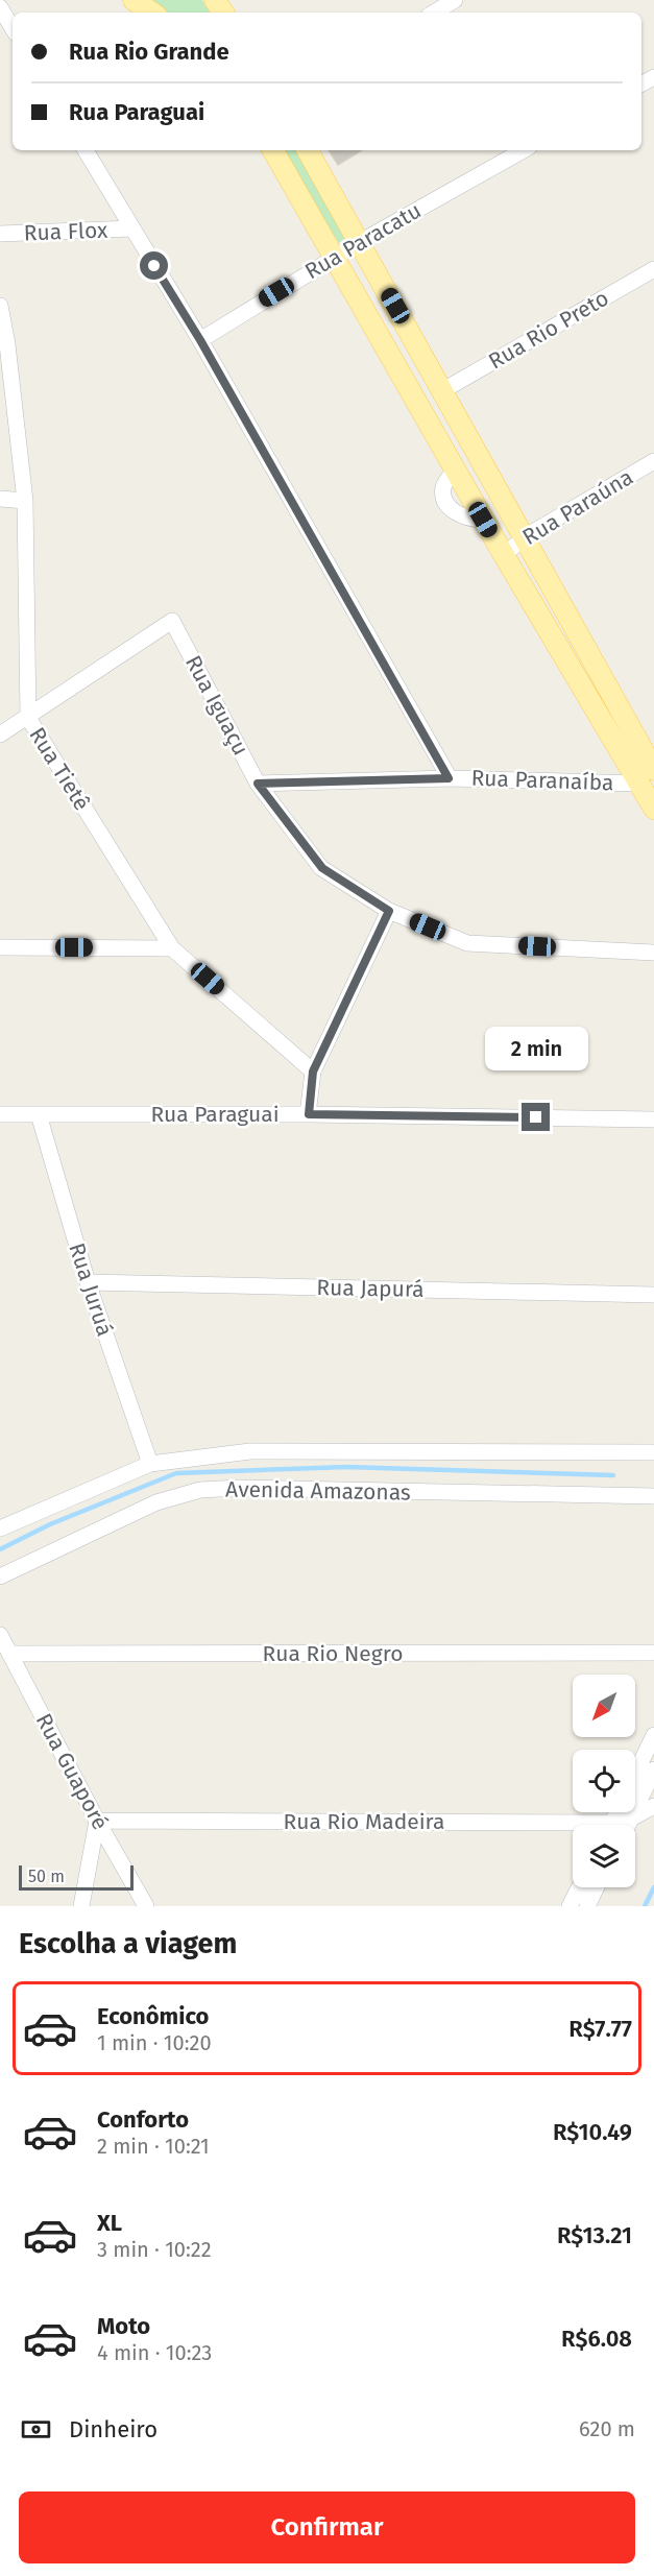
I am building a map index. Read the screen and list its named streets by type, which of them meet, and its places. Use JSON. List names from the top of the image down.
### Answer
{
  "streets": {
    "street": [
      "Rua Flox",
      "Rua Paracatu",
      "Rua Rio Preto",
      "Rua Paraúna",
      "Rua Iguaçu",
      "Rua Tietê",
      "Rua Paranaíba",
      "Rua Paraguai",
      "Rua Japurá",
      "Rua Juruá",
      "Avenida Amazonas",
      "Rua Rio Negro",
      "Rua Guaporé",
      "Rua Rio Madeira"
    ]
  },
  "crossings": [
    ["Rua Iguaçu", "Rua Tietê"],
    ["Rua Iguaçu", "Rua Paranaíba"],
    ["Rua Paraguai", "Rua Juruá"],
    ["Rua Japurá", "Rua Juruá"],
    ["Rua Juruá", "Avenida Amazonas"],
    ["Rua Rio Negro", "Rua Guaporé"],
    ["Rua Guaporé", "Rua Rio Madeira"]
  ],
  "scale_bar": "50 m",
  "north": "bottom left",
  "page": {
    "banner": ["Rua Rio Grande", "Rua Paraguai"],
    "bubble": "2 min",
    "scale": "50 m",
    "heading": "Escolha a viagem",
    "list": [
      {
        "name": "Econômico",
        "note": "1 min · 10:20",
        "value": "R$7.77"
      },
      {
        "name": "Conforto",
        "note": "2 min · 10:21",
        "value": "R$10.49"
      },
      {
        "name": "XL",
        "note": "3 min · 10:22",
        "value": "R$13.21"
      },
      {
        "name": "Moto",
        "note": "4 min · 10:23",
        "value": "R$6.08"
      }
    ],
    "pay": ["Dinheiro", "620 m"],
    "buttons": "Confirmar"
  }
}
